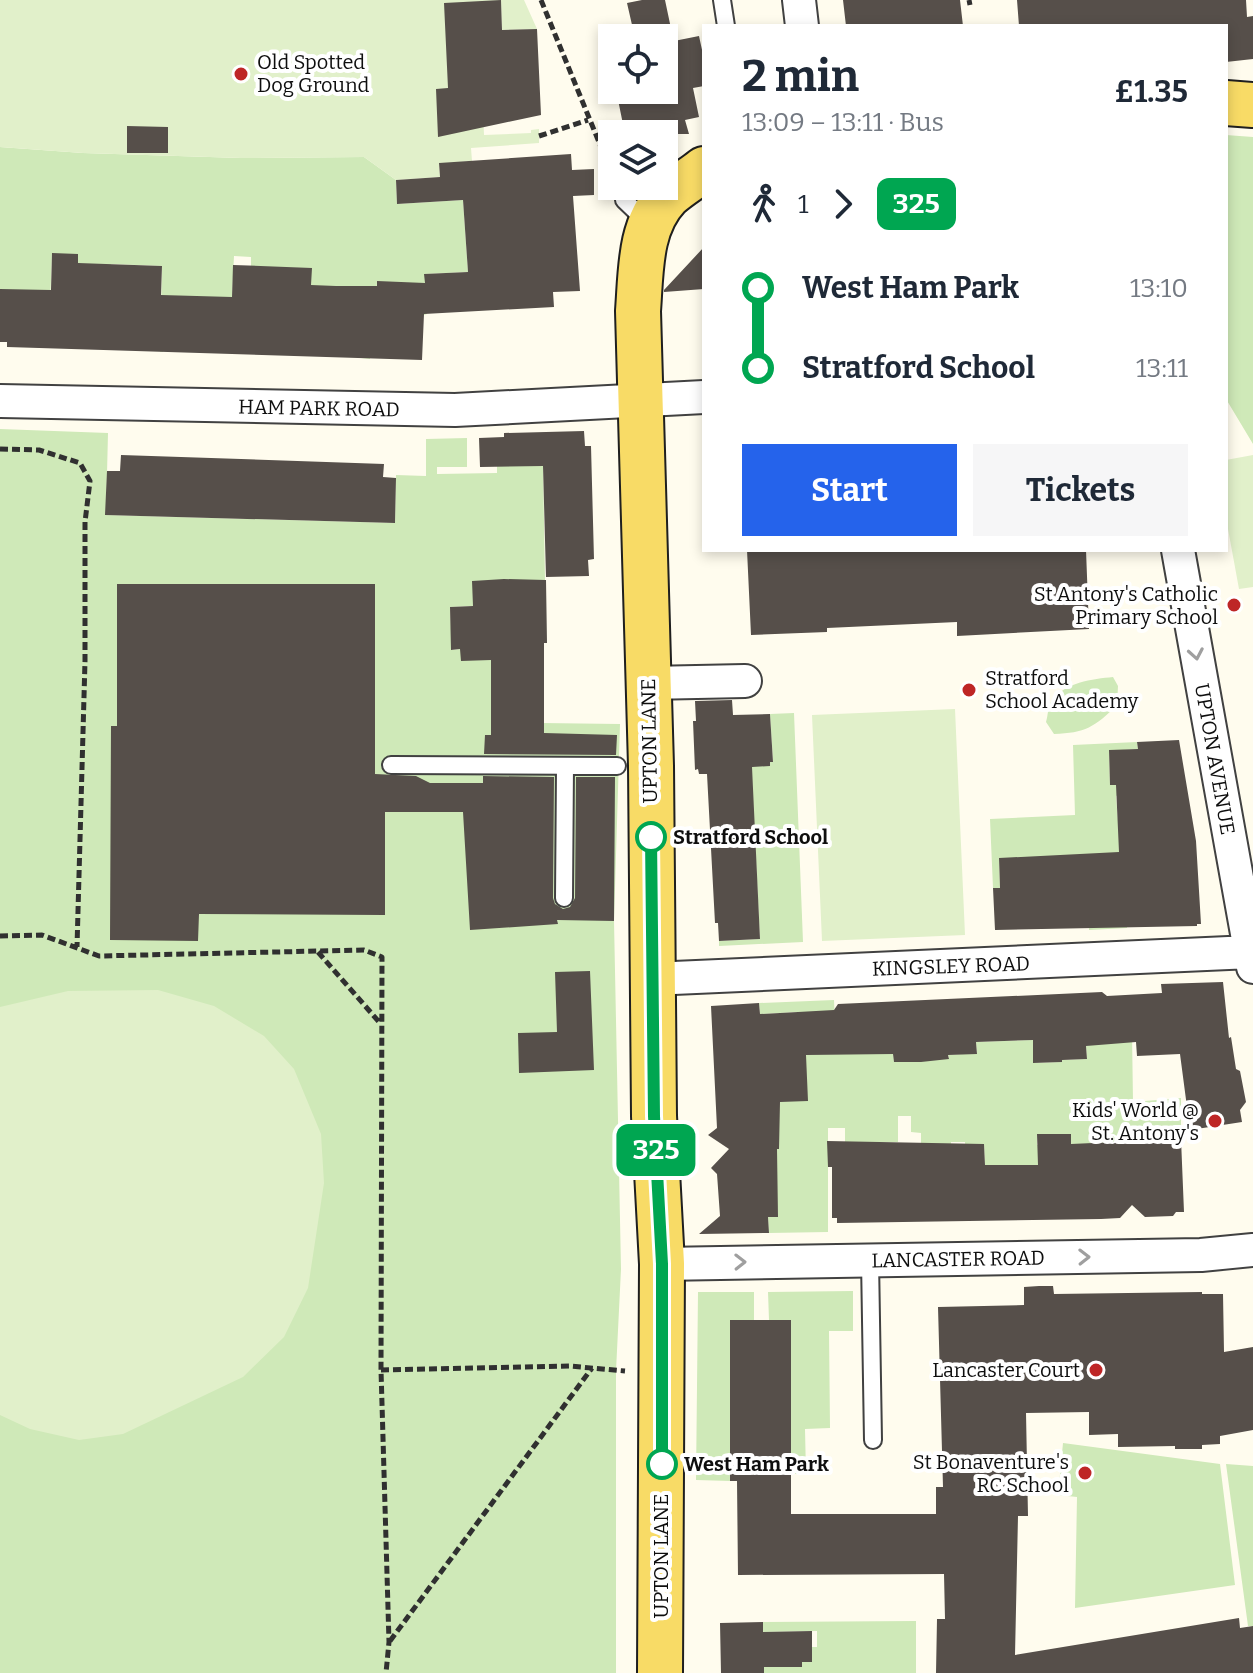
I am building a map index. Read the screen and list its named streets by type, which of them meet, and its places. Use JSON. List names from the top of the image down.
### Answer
{
  "streets": {
    "main road": ["UPTON LANE"],
    "street": [
      "HAM PARK ROAD",
      "UPTON AVENUE",
      "KINGSLEY ROAD",
      "LANCASTER ROAD"
    ]
  },
  "crossings": [
    ["HAM PARK ROAD", "UPTON LANE"],
    ["UPTON LANE", "KINGSLEY ROAD"],
    ["UPTON LANE", "LANCASTER ROAD"],
    ["UPTON AVENUE", "KINGSLEY ROAD"]
  ],
  "one_way": ["UPTON AVENUE", "LANCASTER ROAD"],
  "places": [
    "Old Spotted Dog Ground",
    "St Antony's Catholic Primary School",
    "Stratford School Academy",
    "Stratford School",
    "Kids' World @ St. Antony's",
    "Lancaster Court",
    "West Ham Park",
    "St Bonaventure's RC School"
  ],
  "lines": ["bus line 325"],
  "page": {
    "on_map": "325",
    "heading": ["2 min", "13:09 – 13:11 · Bus", "£1.35"],
    "legs": ["1", "325"],
    "list": [
      {
        "name": "West Ham Park",
        "value": "13:10"
      },
      {
        "name": "Stratford School",
        "value": "13:11"
      }
    ],
    "buttons": ["Start", "Tickets"]
  }
}
